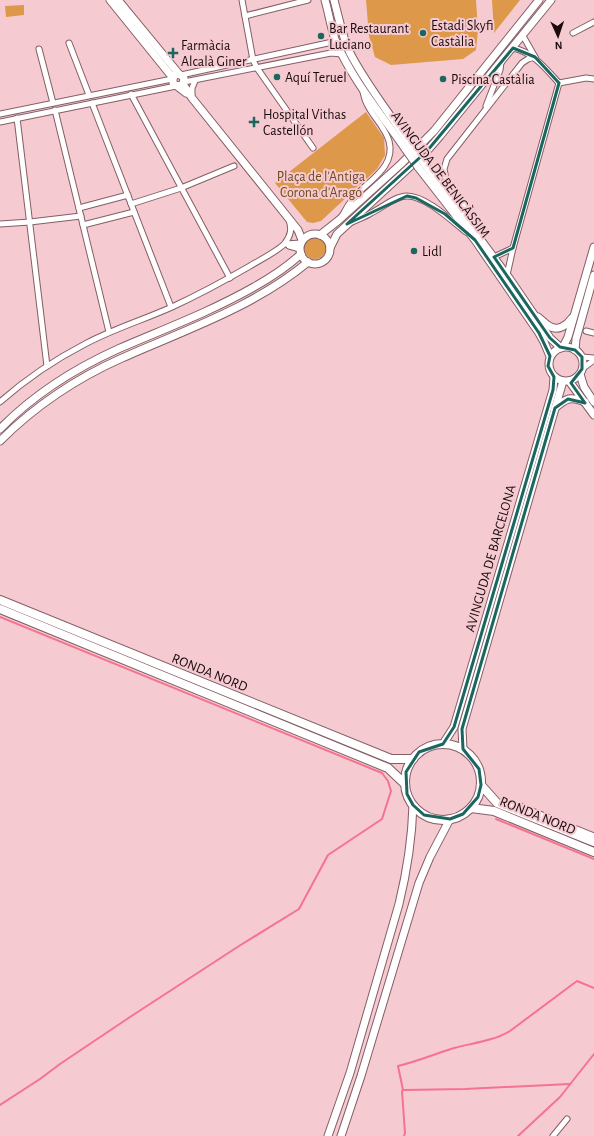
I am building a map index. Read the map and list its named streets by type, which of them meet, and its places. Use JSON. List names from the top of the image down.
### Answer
{
  "streets": {
    "main road": ["AVINGUDA DE BENICÀSSIM", "AVINGUDA DE BARCELONA", "RONDA NORD"]
  },
  "crossings": [
    ["AVINGUDA DE BENICÀSSIM", "AVINGUDA DE BARCELONA"],
    ["AVINGUDA DE BARCELONA", "RONDA NORD"]
  ],
  "parks": ["Plaça de l'Antiga Corona d'Aragó"],
  "places": {
    "other": [
      "Estadi Skyfi Castàlia",
      "Bar Restaurant Luciano",
      "Aquí Teruel",
      "Piscina Castàlia",
      "Lidl"
    ],
    "health": ["Farmàcia Alcalà Giner", "Hospital Vithas Castellón"]
  },
  "north": "bottom"
}
